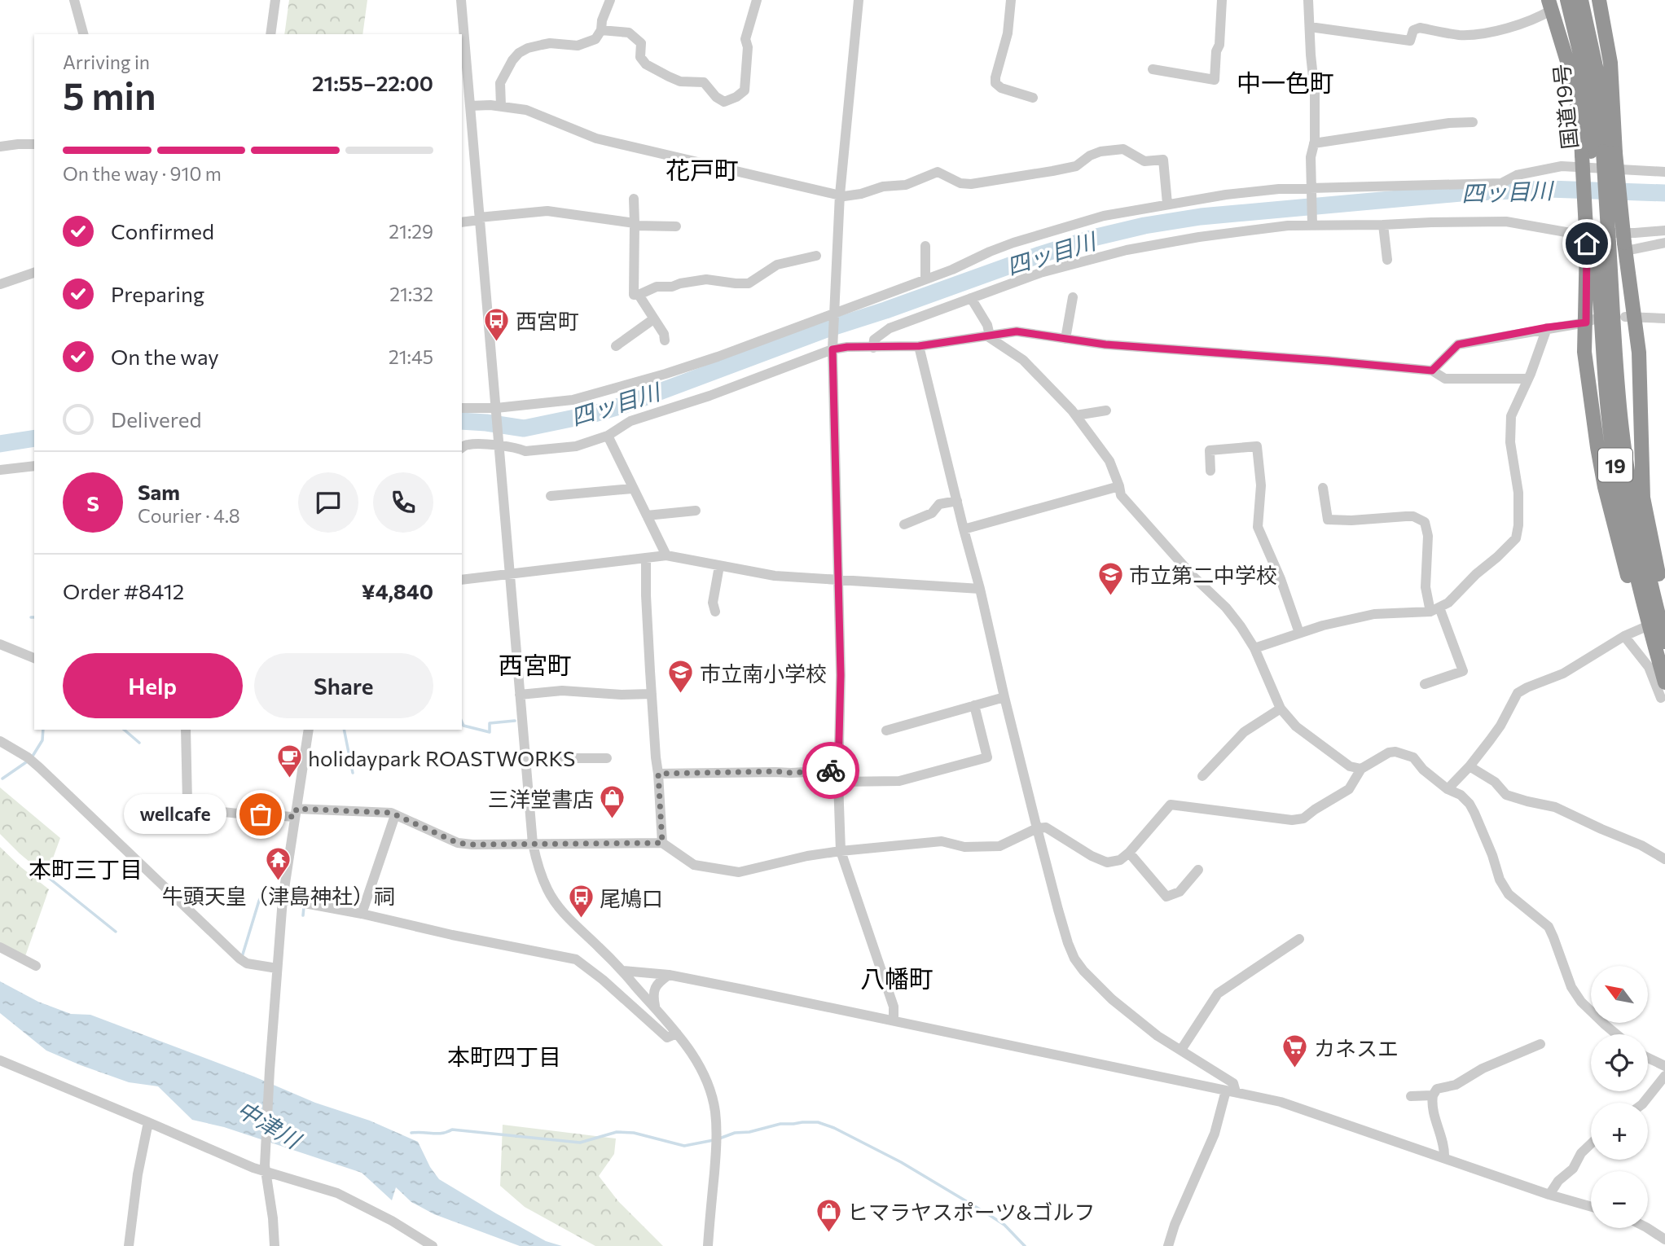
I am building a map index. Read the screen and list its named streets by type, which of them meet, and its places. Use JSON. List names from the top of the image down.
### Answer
{
  "streets": {
    "highway": ["国道19号", "19"]
  },
  "crossings": [
    ["国道19号", "19"]
  ],
  "districts": [
    "中一色町",
    "花戸町",
    "西宮町",
    "本町三丁目",
    "八幡町",
    "本町四丁目"
  ],
  "water": ["四ッ目川", "中津川"],
  "places": {
    "bus stop": ["西宮町", "尾鳩口"],
    "school or university": ["市立第二中学校", "市立南小学校"],
    "cafe": ["holidaypark ROASTWORKS"],
    "other": ["wellcafe"],
    "shop": ["三洋堂書店", "ヒマラヤスポーツ&ゴルフ"],
    "temple": ["牛頭天皇（津島神社）祠"],
    "supermarket": ["カネスエ"]
  },
  "north": "top left",
  "page": {
    "heading": ["5 min", "Arriving in", "21:55–22:00"],
    "panel": [
      "Sam",
      "Courier · 4.8",
      "Order #8412",
      "¥4,840"
    ],
    "bar": "On the way · 910 m",
    "list": [
      ["Confirmed", "21:29"],
      ["Preparing", "21:32"],
      ["On the way", "21:45"],
      "Delivered"
    ],
    "round": "S",
    "buttons": ["Help", "Share"],
    "bubble": "wellcafe",
    "map_buttons": ["+", "−"]
  }
}
